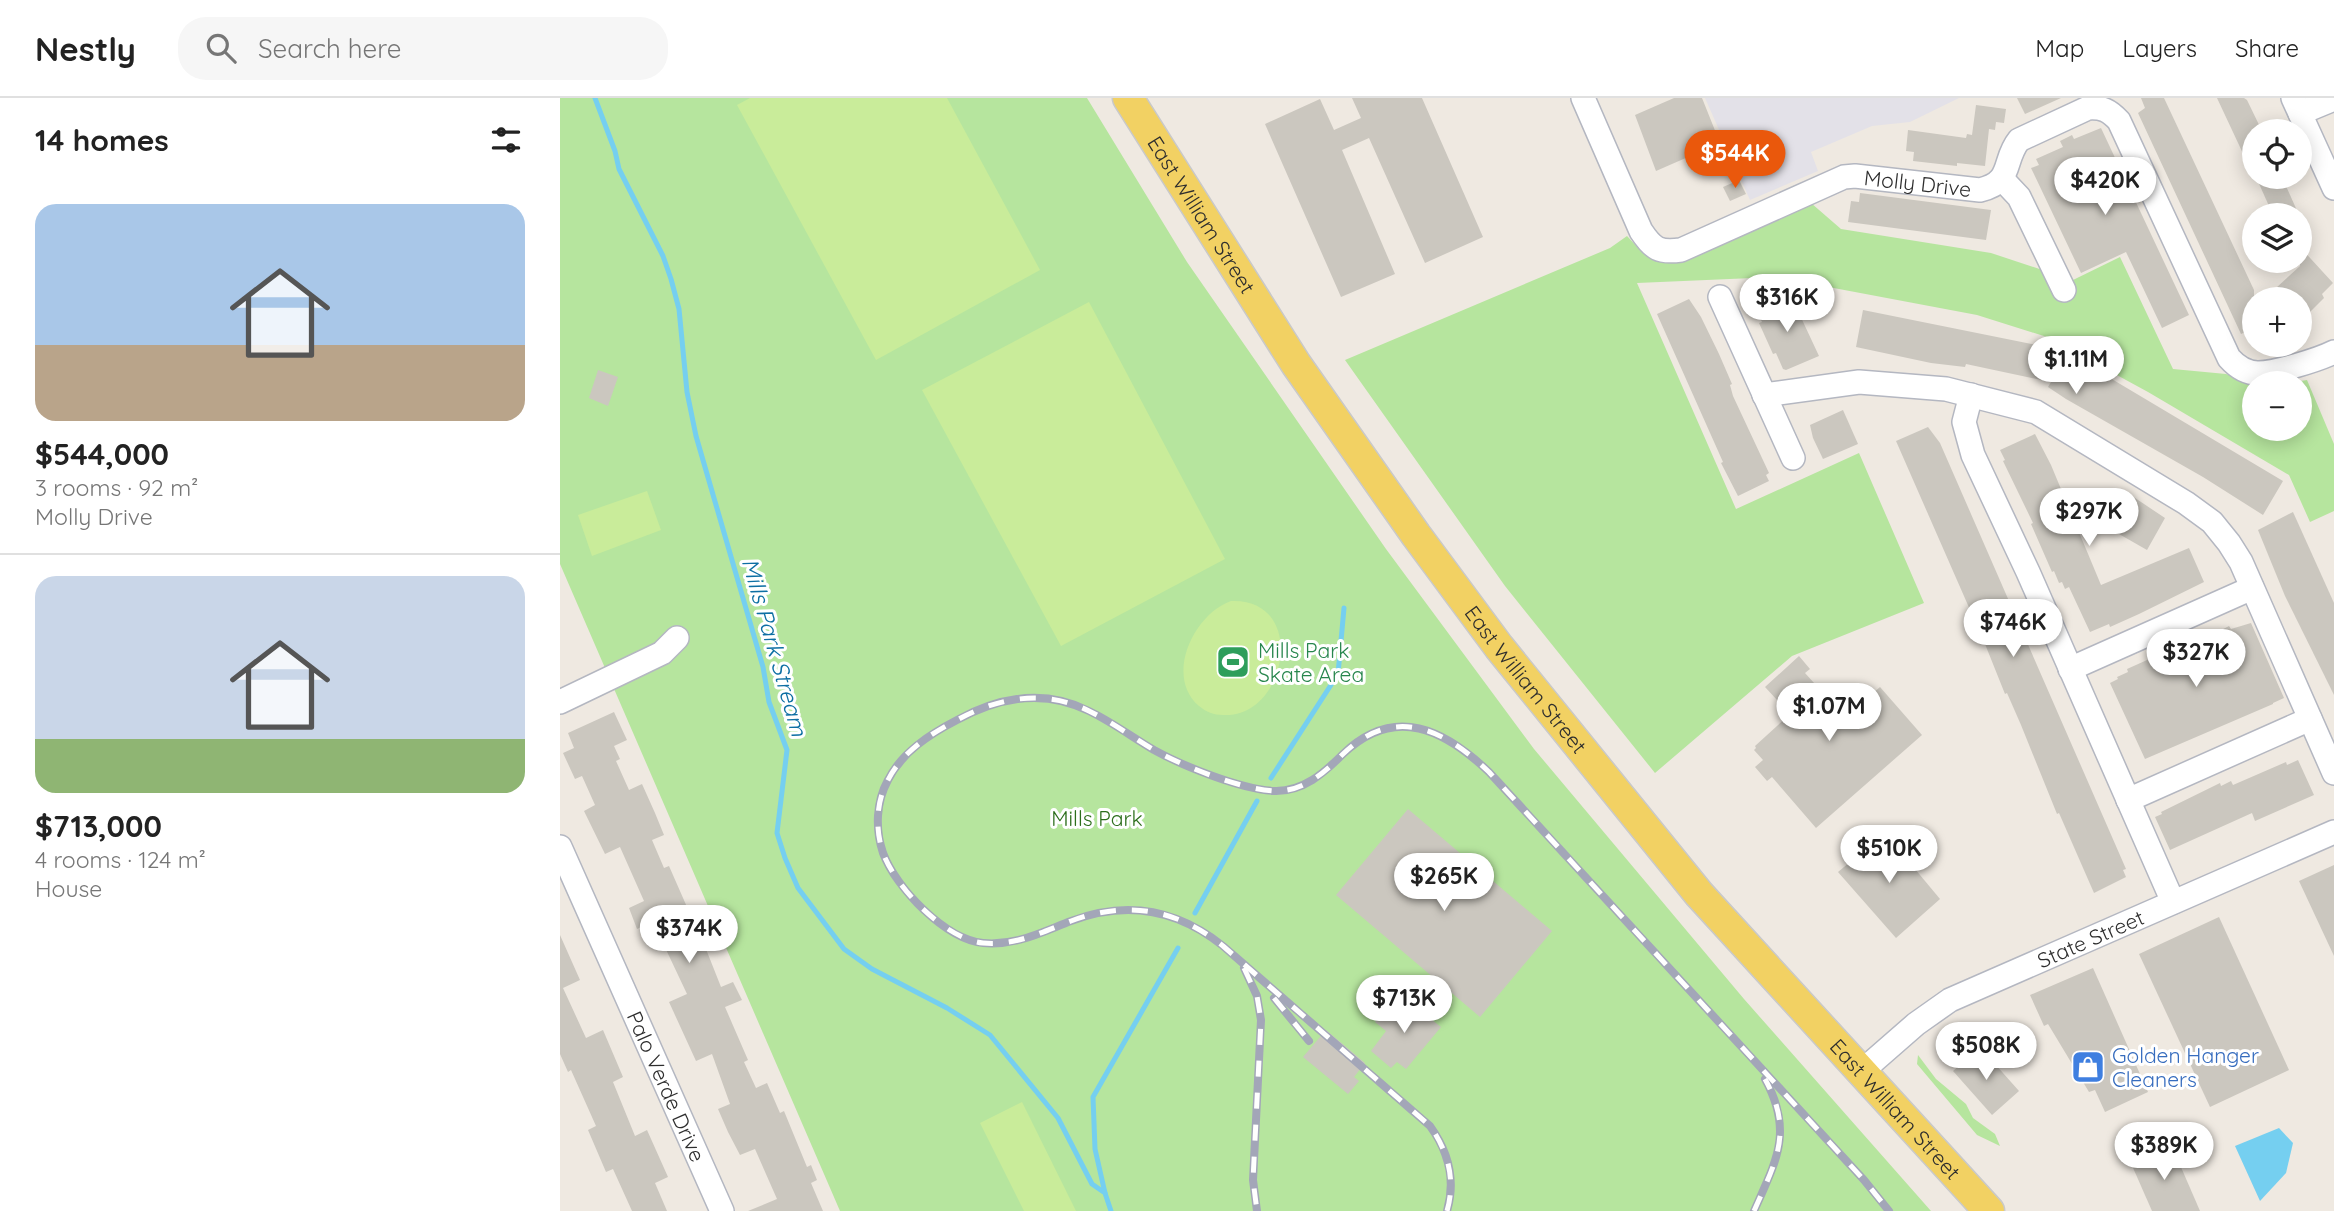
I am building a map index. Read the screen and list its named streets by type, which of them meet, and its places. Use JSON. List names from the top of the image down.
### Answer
{
  "streets": {
    "main road": ["East William Street"],
    "street": ["Molly Drive", "State Street", "Palo Verde Drive"]
  },
  "crossings": [
    ["East William Street", "State Street"]
  ],
  "water": ["Mills Park Stream"],
  "parks": ["Mills Park"],
  "places": {
    "sports": ["Mills Park Skate Area"],
    "shop": ["Golden Hanger Cleaners"]
  },
  "page": {
    "header": "Nestly",
    "search": "Search here",
    "nav": ["Map", "Layers", "Share"],
    "heading": "14 homes",
    "map_buttons": ["+", "−"],
    "price": [
      "$544K",
      "$420K",
      "$316K",
      "$1.11M",
      "$297K",
      "$746K",
      "$327K",
      "$1.07M",
      "$510K",
      "$265K",
      "$374K",
      "$713K",
      "$508K",
      "$389K"
    ],
    "list": [
      {
        "name": "$544,000",
        "note": "3 rooms · 92 m² · Molly Drive"
      },
      {
        "name": "$713,000",
        "note": "4 rooms · 124 m² · House"
      }
    ]
  }
}
